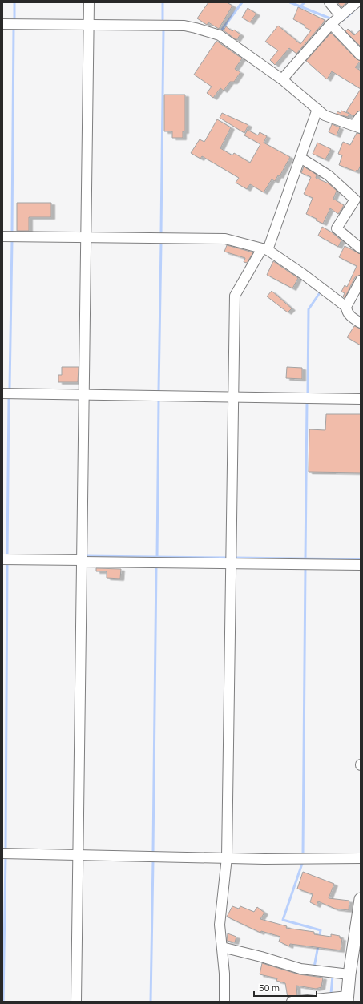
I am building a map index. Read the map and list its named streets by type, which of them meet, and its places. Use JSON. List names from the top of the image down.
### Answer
{
  "scale_bar": "50 m"
}
